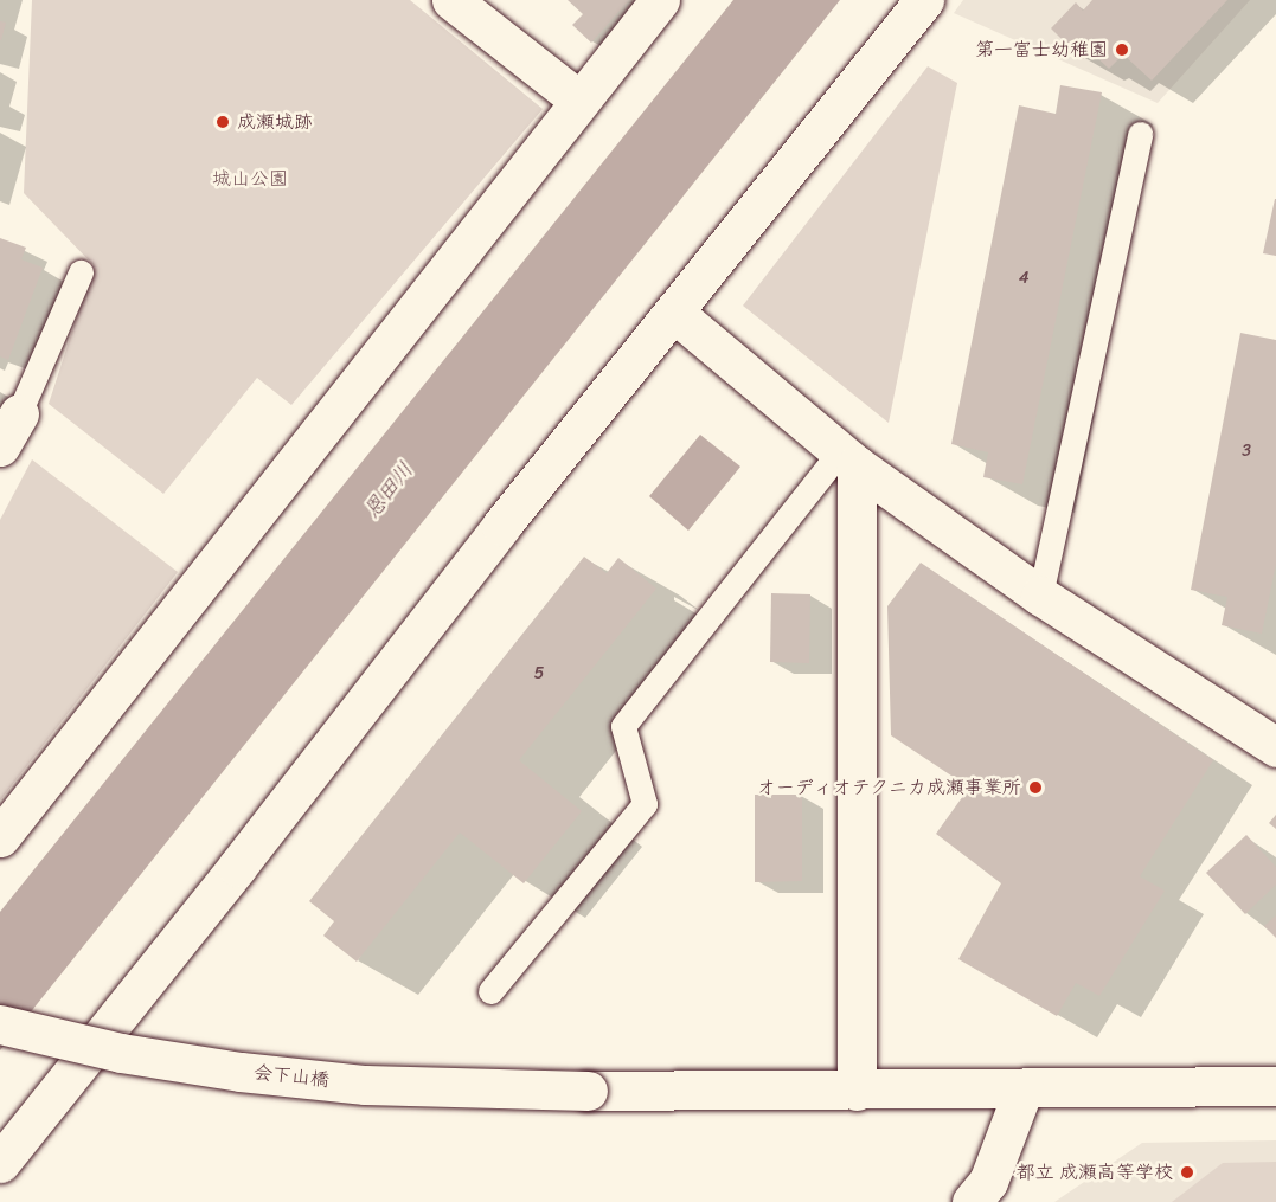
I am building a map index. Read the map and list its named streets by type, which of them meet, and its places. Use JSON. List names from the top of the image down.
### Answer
{
  "streets": {
    "street": ["会下山橋"]
  },
  "water": ["恩田川"],
  "parks": ["城山公園"],
  "places": [
    "第一富士幼稚園",
    "成瀬城跡",
    "オーディオテクニカ成瀬事業所",
    "都立 成瀬高等学校"
  ],
  "house_numbers": ["4", "3", "5"]
}
